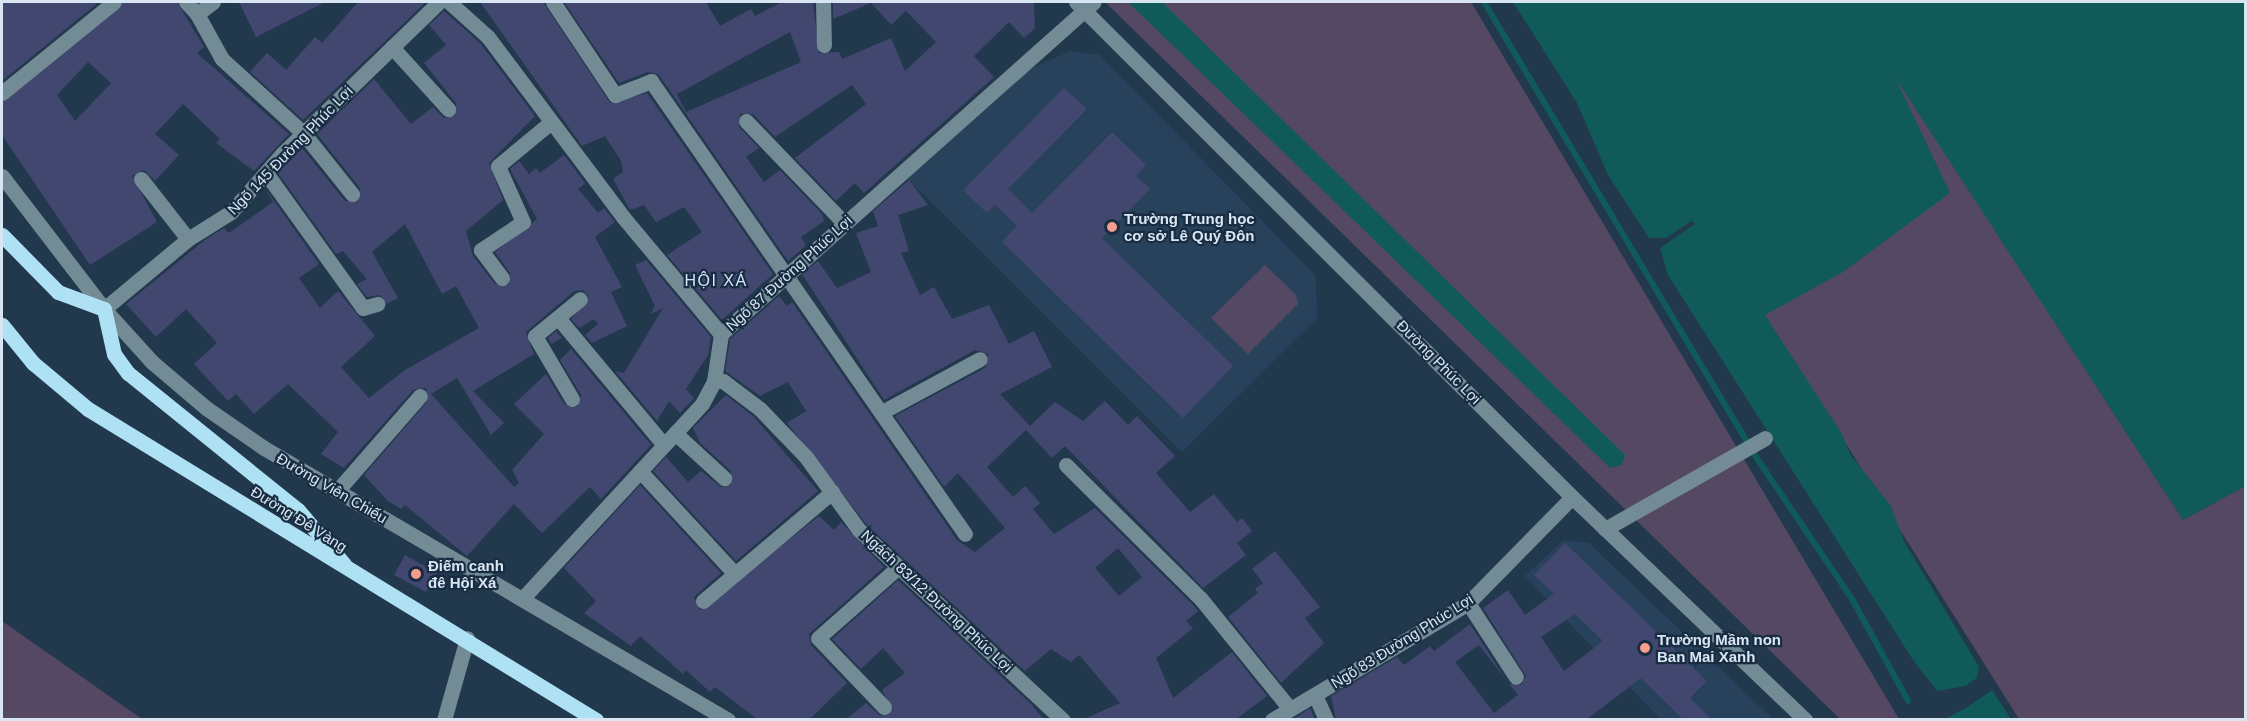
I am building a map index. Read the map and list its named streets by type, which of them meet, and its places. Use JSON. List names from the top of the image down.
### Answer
{
  "streets": {
    "main road": ["Đường Đê Vàng"],
    "street": [
      "Ngõ 145 Đường Phúc Lợi",
      "Ngõ 87 Đường Phúc Lợi",
      "Đường Phúc Lợi",
      "Đường Viên Chiếu",
      "Ngách 83/12 Đường Phúc Lợi",
      "Ngõ 83 Đường Phúc Lợi"
    ]
  },
  "crossings": [
    ["Ngõ 145 Đường Phúc Lợi", "Đường Viên Chiếu"],
    ["Ngõ 87 Đường Phúc Lợi", "Đường Phúc Lợi"],
    ["Ngõ 87 Đường Phúc Lợi", "Đường Viên Chiếu"],
    ["Ngõ 87 Đường Phúc Lợi", "Ngách 83/12 Đường Phúc Lợi"],
    ["Đường Phúc Lợi", "Ngõ 83 Đường Phúc Lợi"]
  ],
  "districts": ["HỘI XÁ"],
  "places": ["Trường Trung học cơ sở Lê Quý Đôn", "Điếm canh đê Hội Xá", "Trường Mầm non Ban Mai Xanh"]
}
